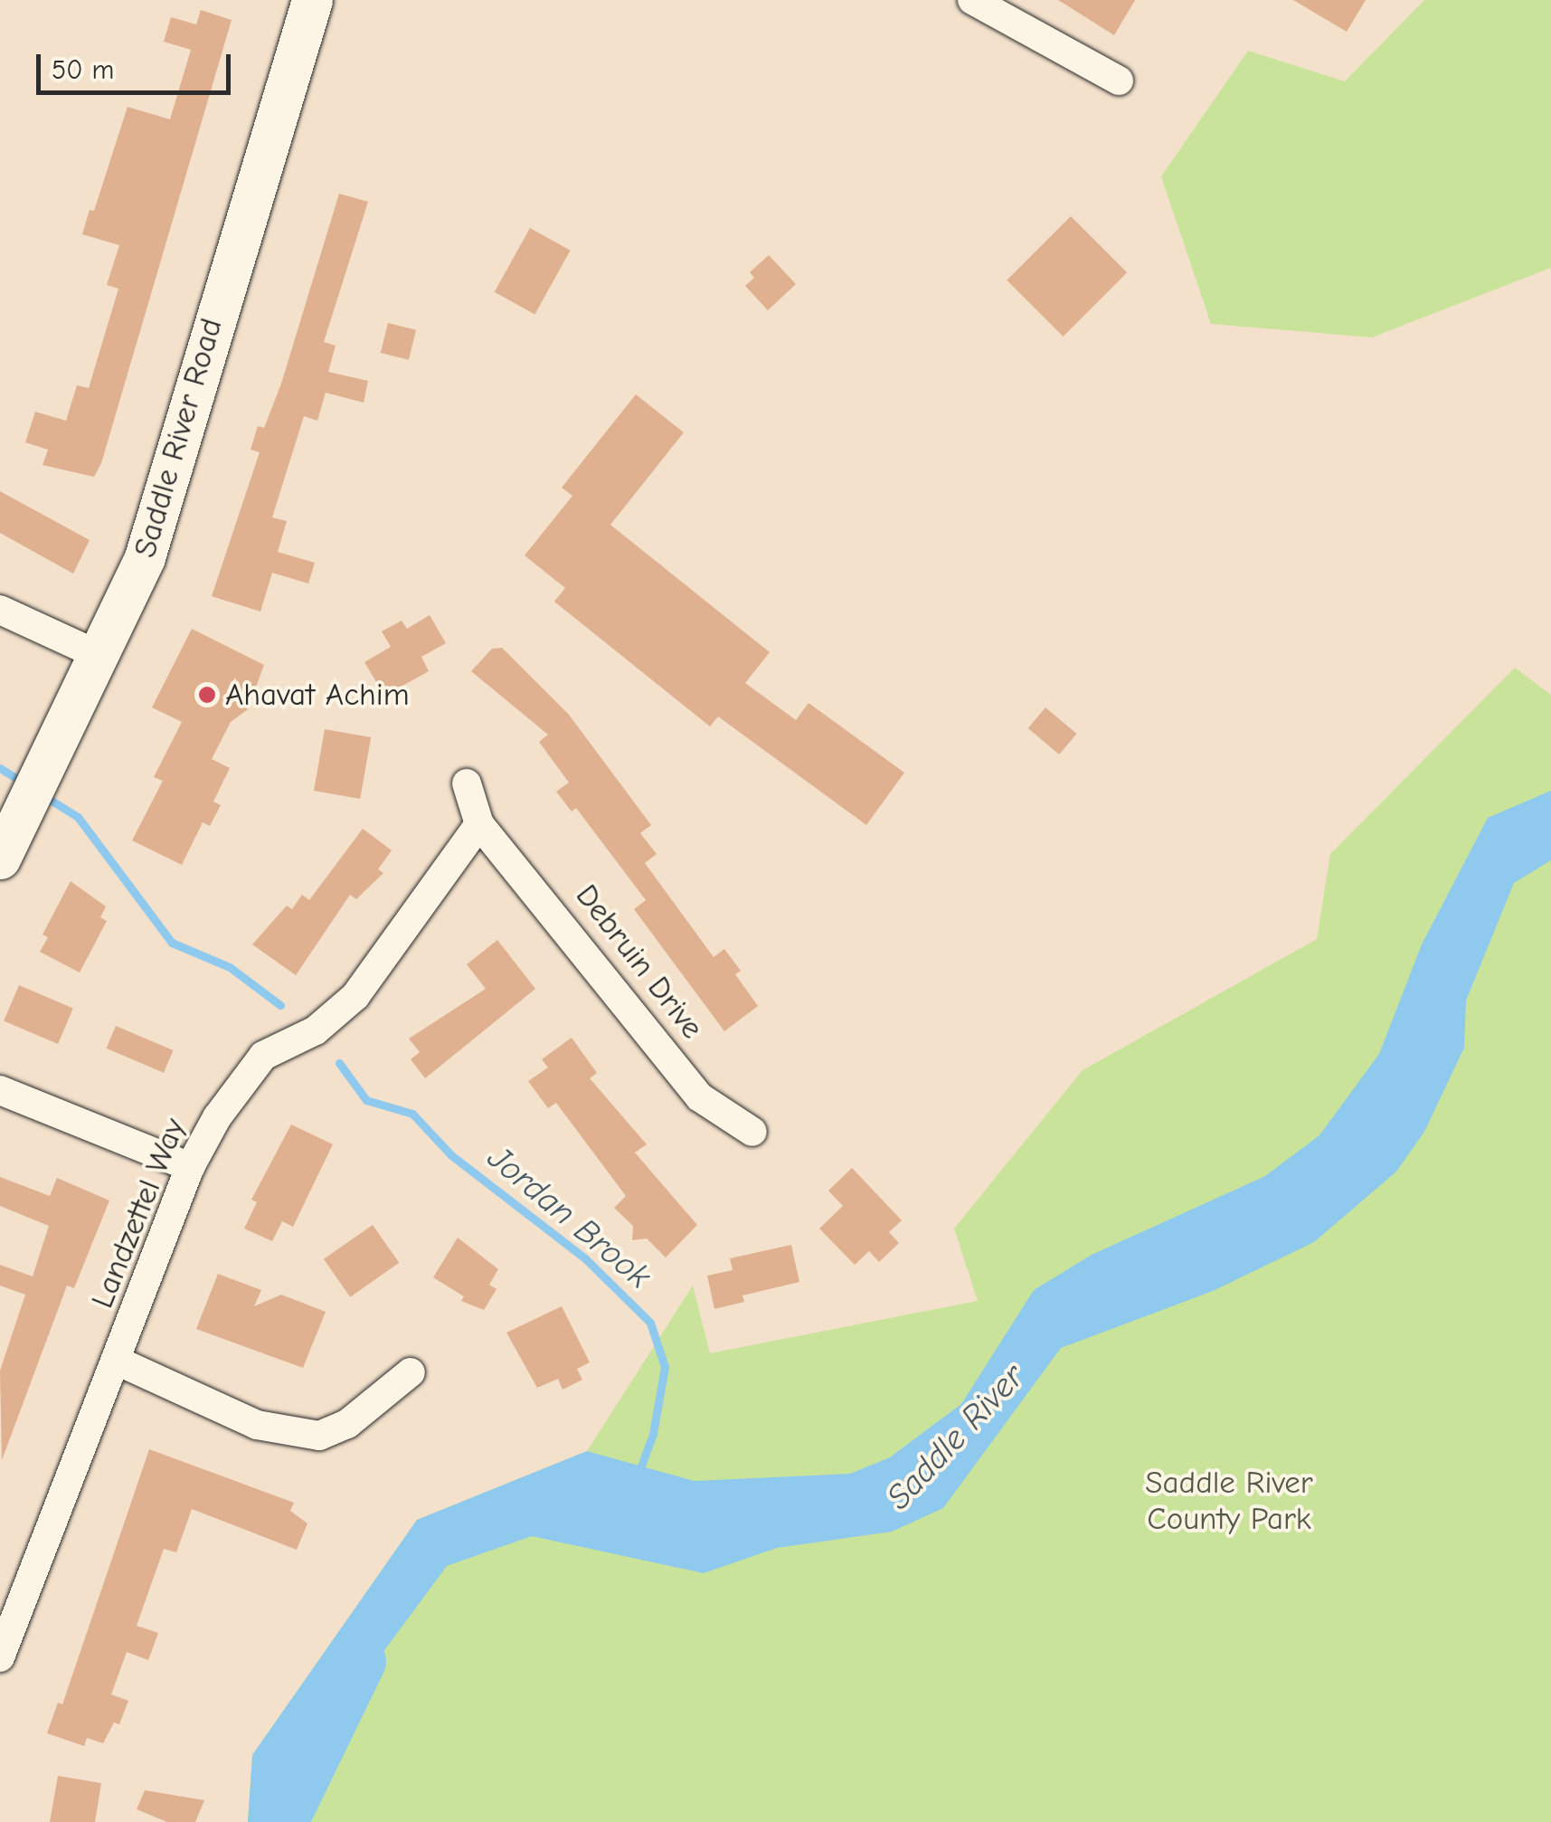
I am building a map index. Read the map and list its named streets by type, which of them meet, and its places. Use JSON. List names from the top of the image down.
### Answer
{
  "streets": {
    "main road": ["Saddle River Road"],
    "street": ["Debruin Drive", "Landzettel Way"]
  },
  "crossings": [
    ["Debruin Drive", "Landzettel Way"]
  ],
  "water": ["Jordan Brook", "Saddle River"],
  "parks": ["Saddle River County Park"],
  "places": ["Ahavat Achim"],
  "scale_bar": "50 m"
}
